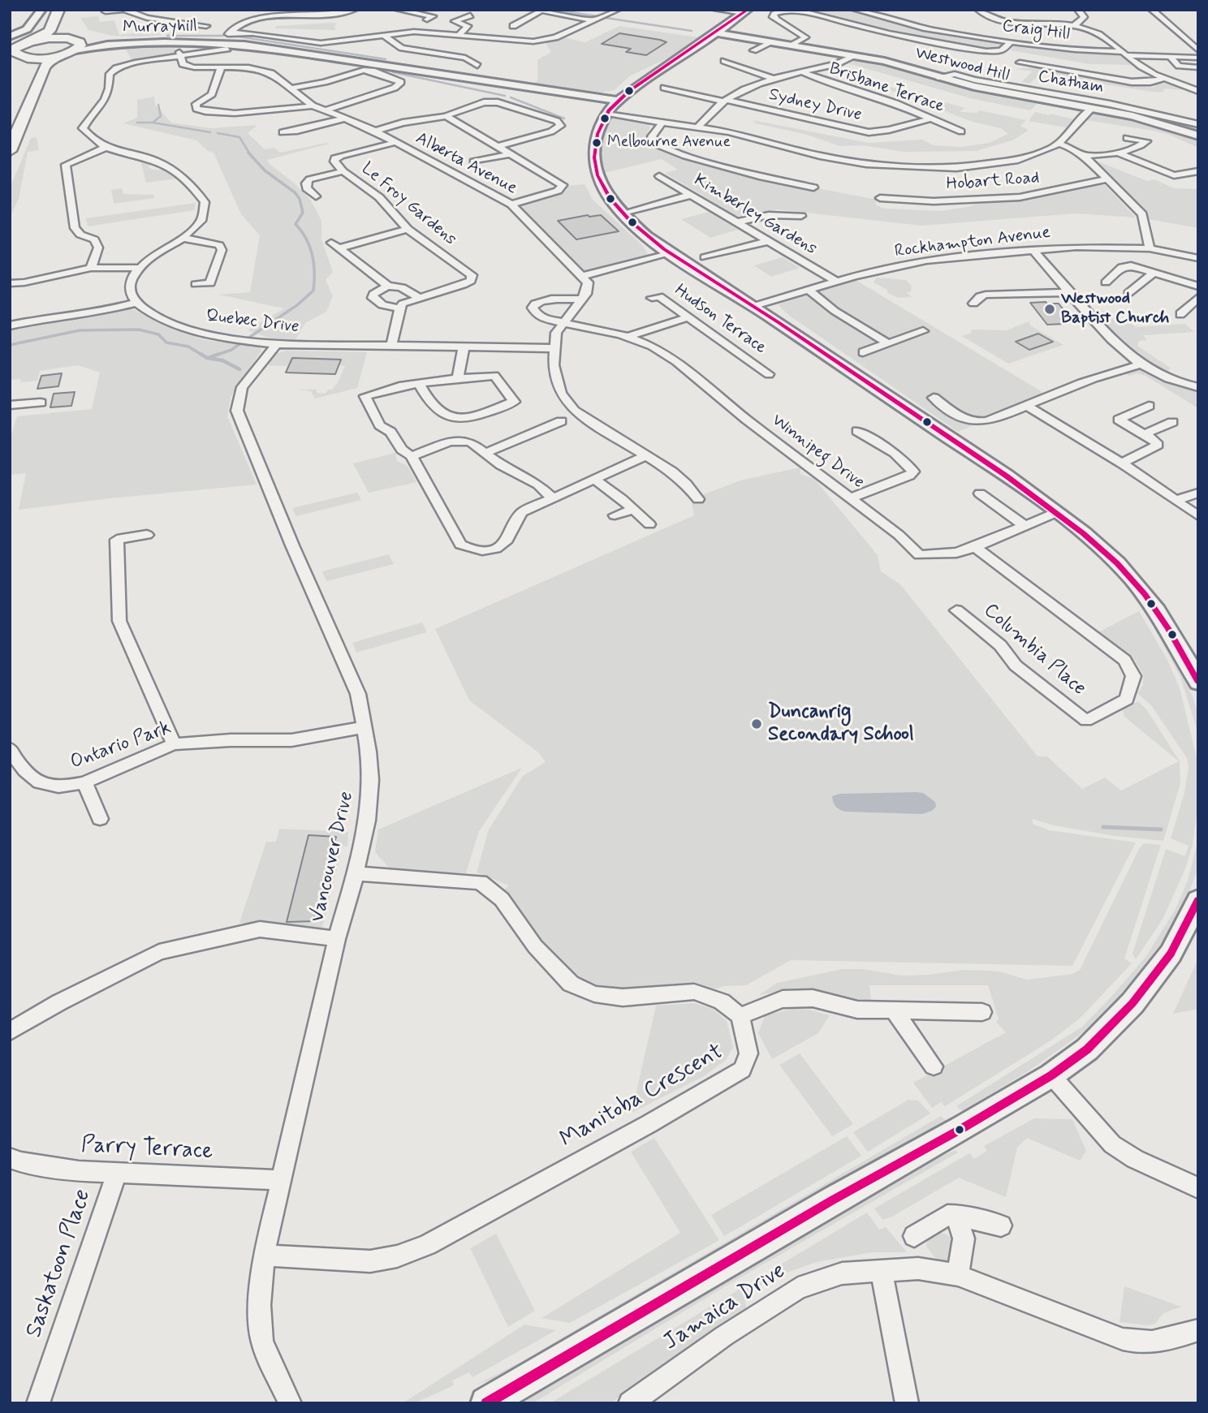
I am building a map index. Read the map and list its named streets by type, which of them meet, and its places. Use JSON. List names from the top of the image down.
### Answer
{
  "streets": {
    "street": [
      "Murrayhill",
      "Craig Hill",
      "Westwood Hill",
      "Chatham",
      "Brisbane Terrace",
      "Sydney Drive",
      "Alberta Avenue",
      "Hobart Road",
      "Le Froy Gardens",
      "Kimberley Gardens",
      "Rockhampton Avenue",
      "Hudson Terrace",
      "Quebec Drive",
      "Winnipeg Drive",
      "Columbia Place",
      "Ontario Park",
      "Vancouver Drive",
      "Manitoba Crescent",
      "Parry Terrace",
      "Saskatoon Place",
      "Jamaica Drive"
    ]
  },
  "crossings": [
    ["Westwood Hill", "Chatham"],
    ["Brisbane Terrace", "Sydney Drive"],
    ["Alberta Avenue", "Le Froy Gardens"],
    ["Kimberley Gardens", "Rockhampton Avenue"],
    ["Quebec Drive", "Vancouver Drive"],
    ["Winnipeg Drive", "Columbia Place"],
    ["Ontario Park", "Vancouver Drive"],
    ["Vancouver Drive", "Manitoba Crescent"],
    ["Vancouver Drive", "Parry Terrace"],
    ["Parry Terrace", "Saskatoon Place"]
  ],
  "places": ["Melbourne Avenue", "Westwood Baptist Church", "Duncanrig Secondary School"]
}
